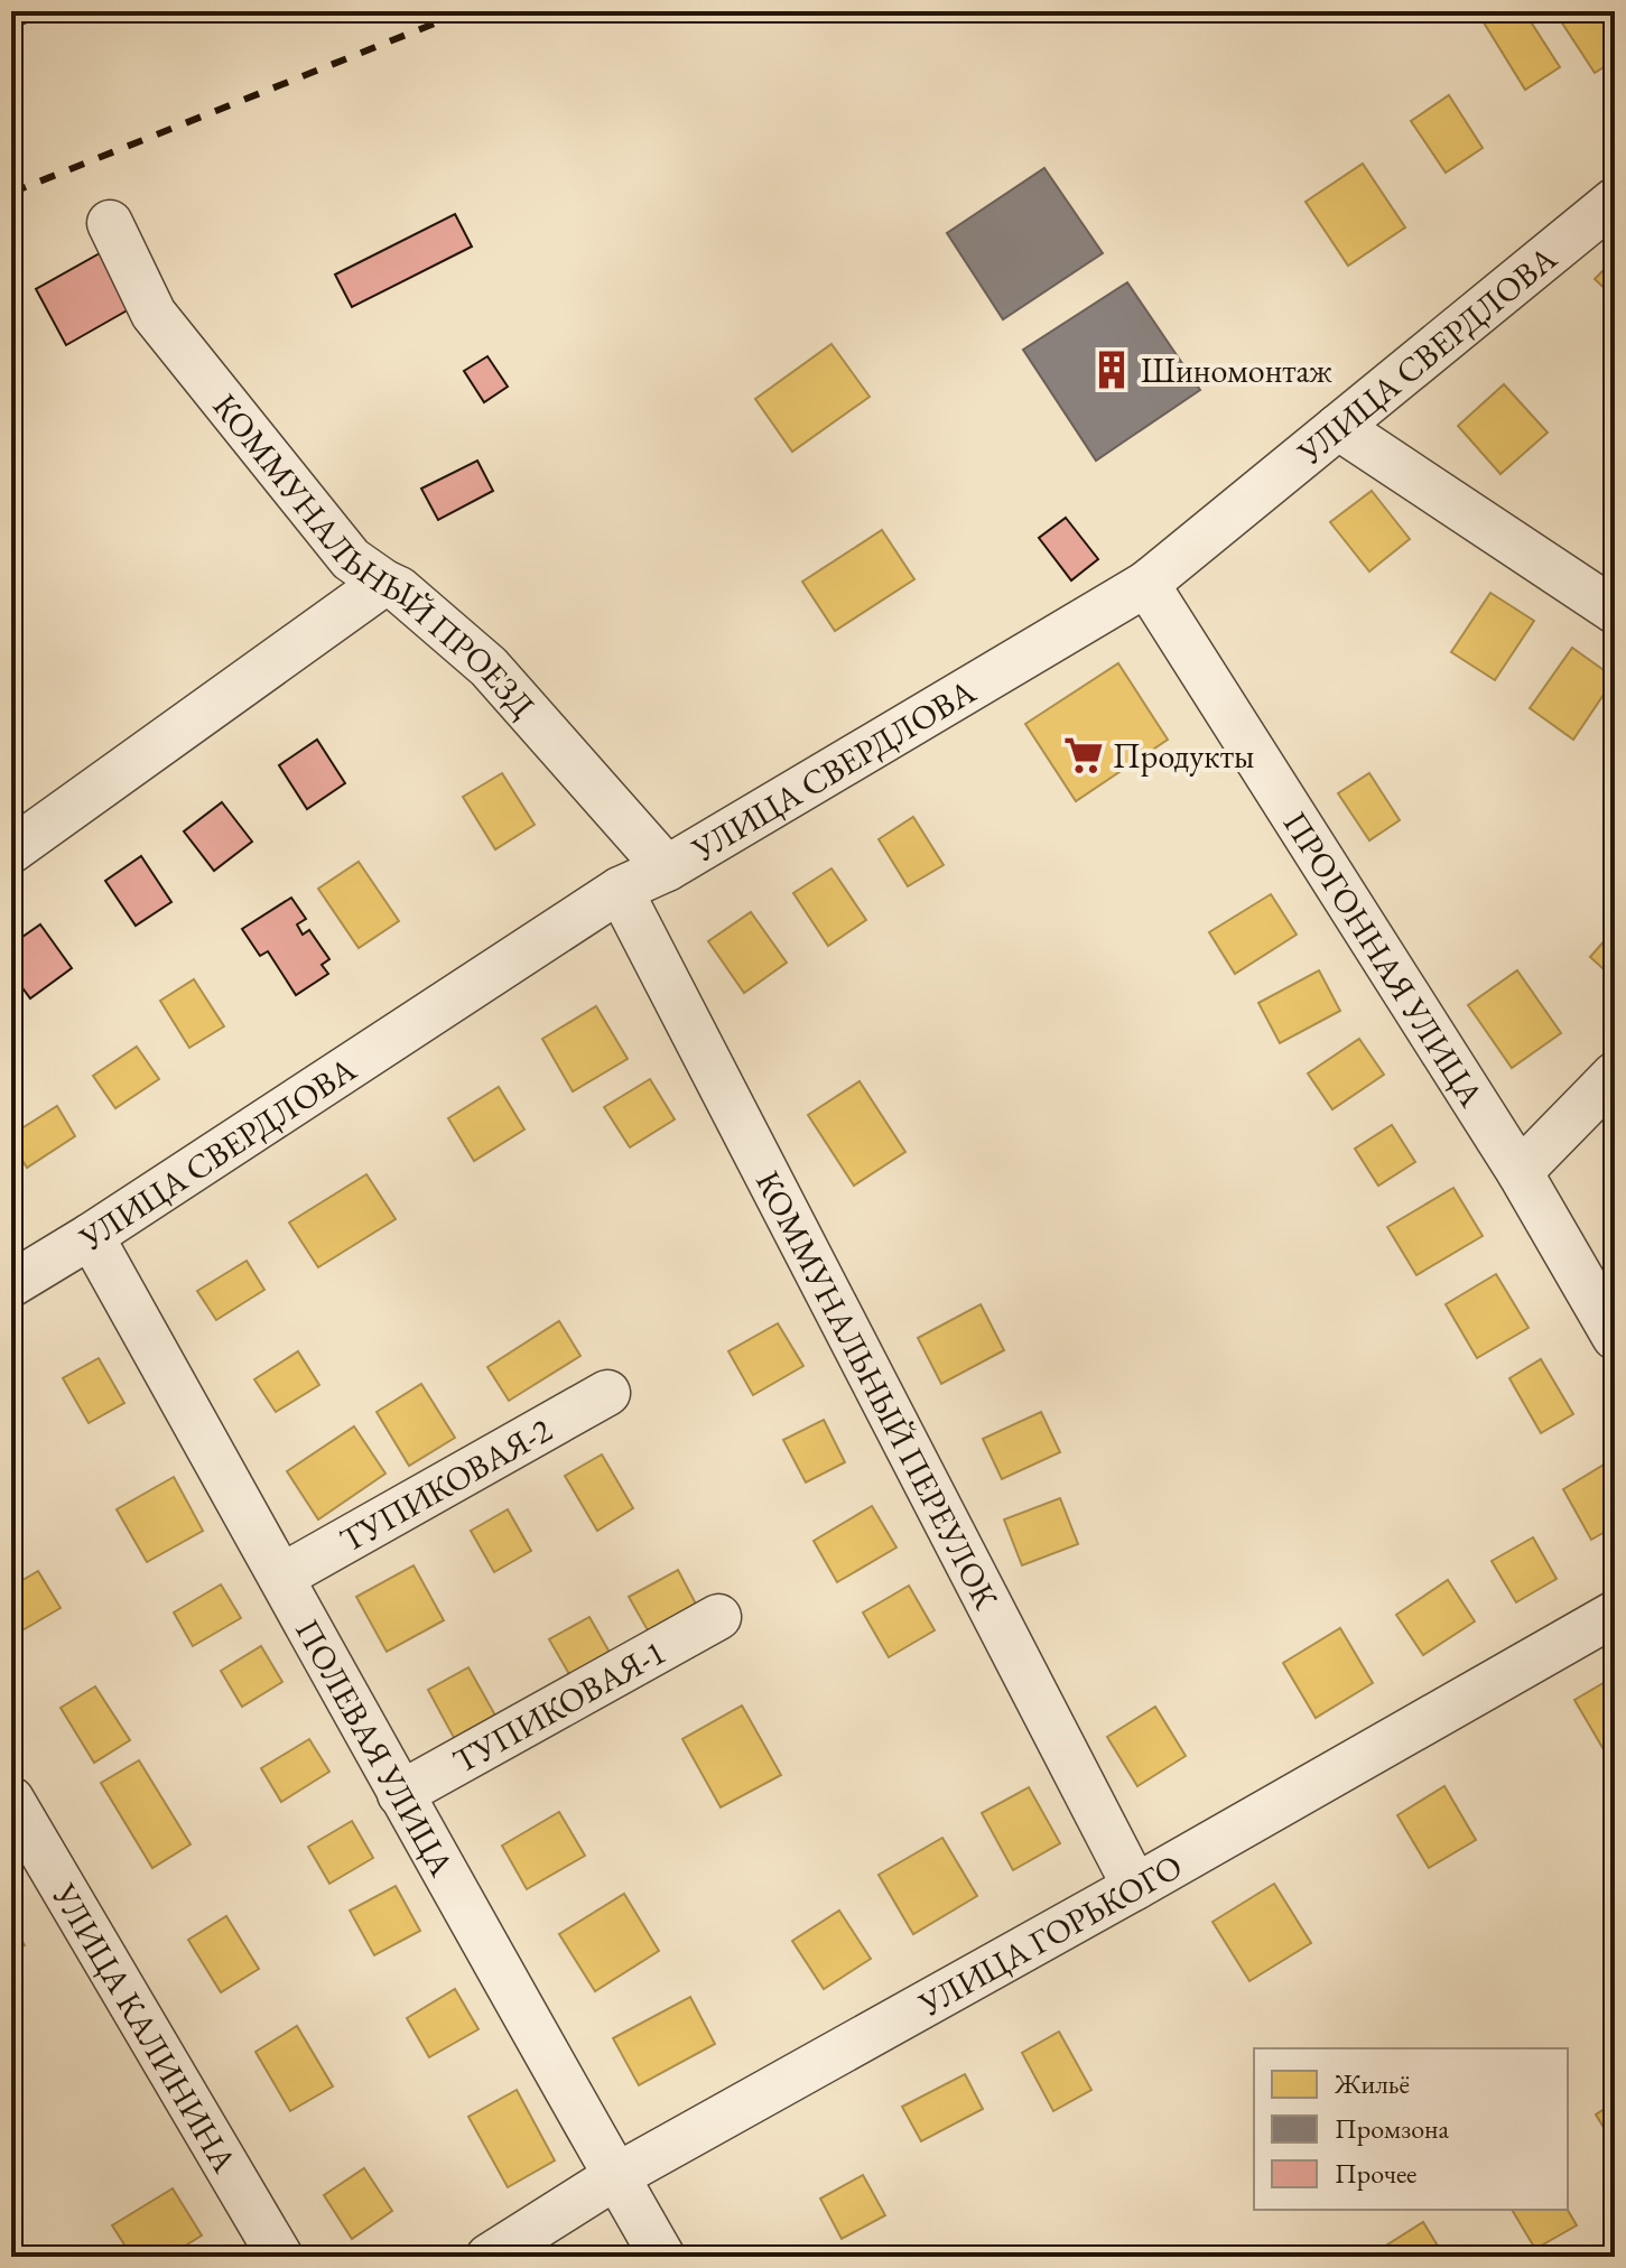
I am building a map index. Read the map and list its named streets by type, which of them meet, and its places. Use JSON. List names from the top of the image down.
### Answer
{
  "streets": {
    "street": [
      "УЛИЦА СВЕРДЛОВА",
      "КОММУНАЛЬНЫЙ ПРОЕЗД",
      "ПРОГОННАЯ УЛИЦА",
      "КОММУНАЛЬНЫЙ ПЕРЕУЛОК",
      "ТУПИКОВАЯ-2",
      "ТУПИКОВАЯ-1",
      "ПОЛЕВАЯ УЛИЦА",
      "УЛИЦА ГОРЬКОГО",
      "УЛИЦА КАЛИНИНА"
    ]
  },
  "crossings": [
    ["УЛИЦА СВЕРДЛОВА", "КОММУНАЛЬНЫЙ ПРОЕЗД"],
    ["УЛИЦА СВЕРДЛОВА", "ПРОГОННАЯ УЛИЦА"],
    ["УЛИЦА СВЕРДЛОВА", "КОММУНАЛЬНЫЙ ПЕРЕУЛОК"],
    ["УЛИЦА СВЕРДЛОВА", "ПОЛЕВАЯ УЛИЦА"],
    ["КОММУНАЛЬНЫЙ ПЕРЕУЛОК", "УЛИЦА ГОРЬКОГО"],
    ["ТУПИКОВАЯ-2", "ПОЛЕВАЯ УЛИЦА"],
    ["ТУПИКОВАЯ-1", "ПОЛЕВАЯ УЛИЦА"],
    ["ПОЛЕВАЯ УЛИЦА", "УЛИЦА ГОРЬКОГО"]
  ],
  "places": {
    "building": ["Шиномонтаж"],
    "supermarket": ["Продукты"]
  },
  "legend": ["Жильё", "Промзона", "Прочее"]
}
